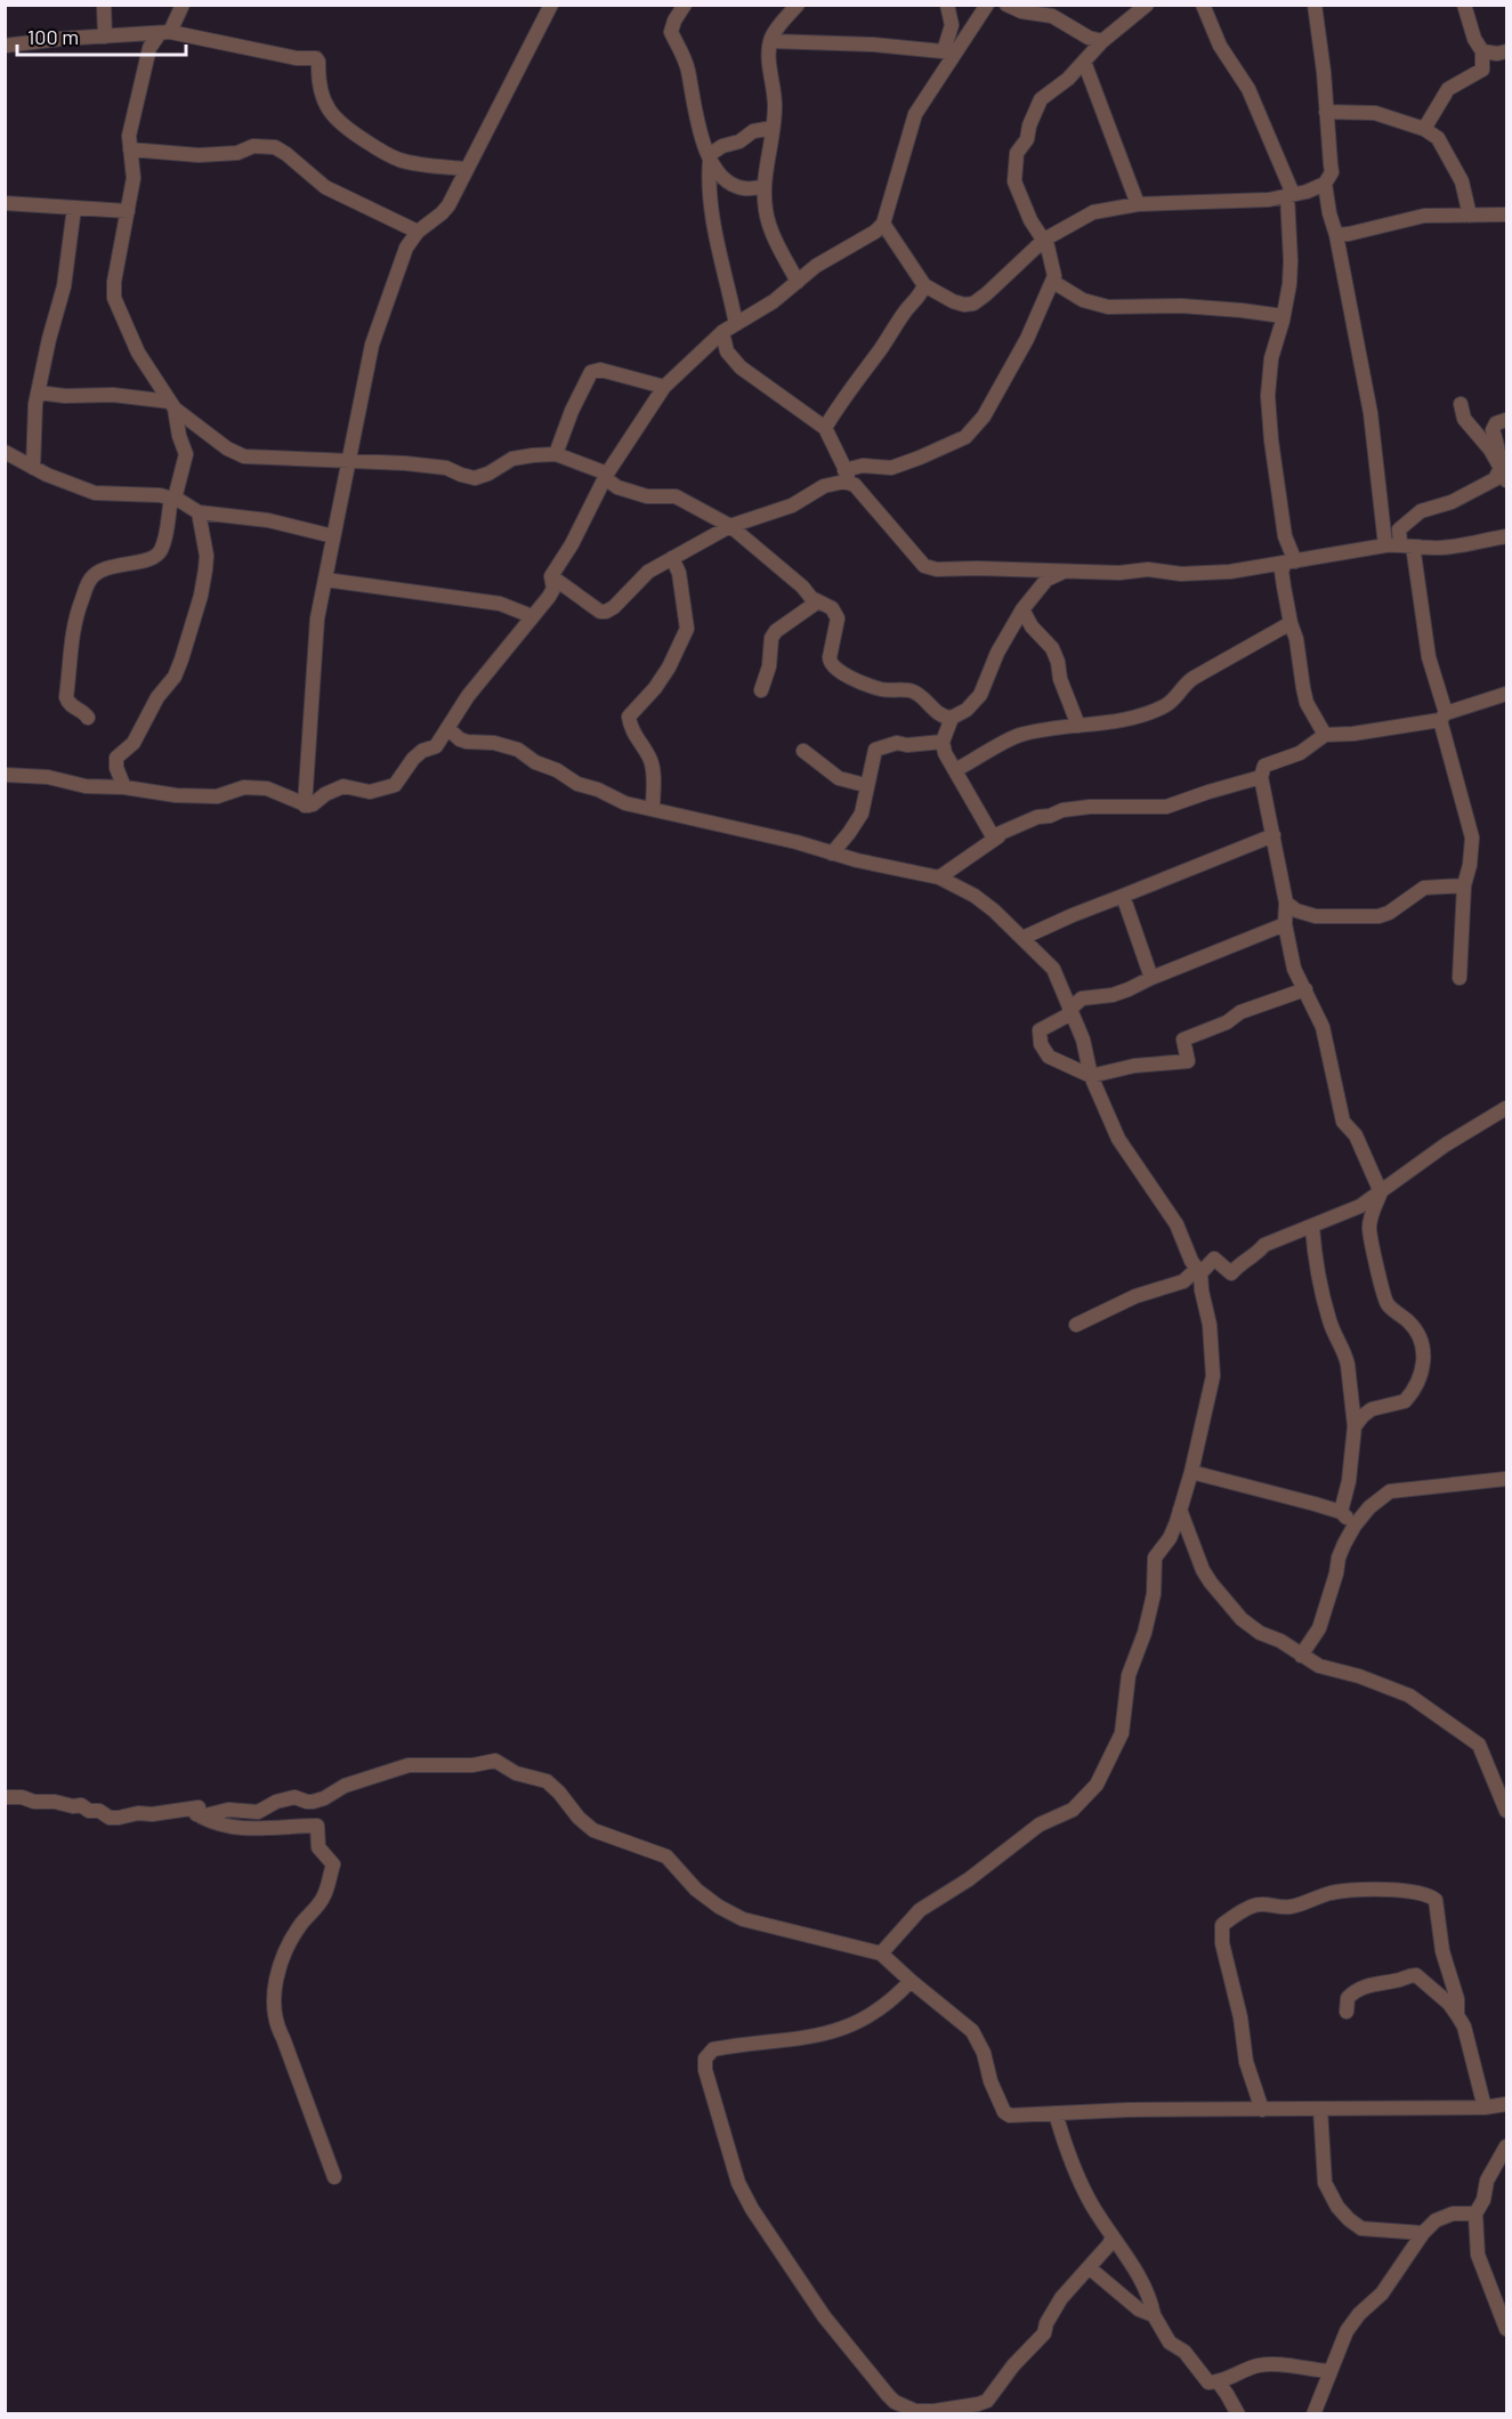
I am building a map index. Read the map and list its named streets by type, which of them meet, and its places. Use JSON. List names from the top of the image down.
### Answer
{
  "scale_bar": "100 m"
}
